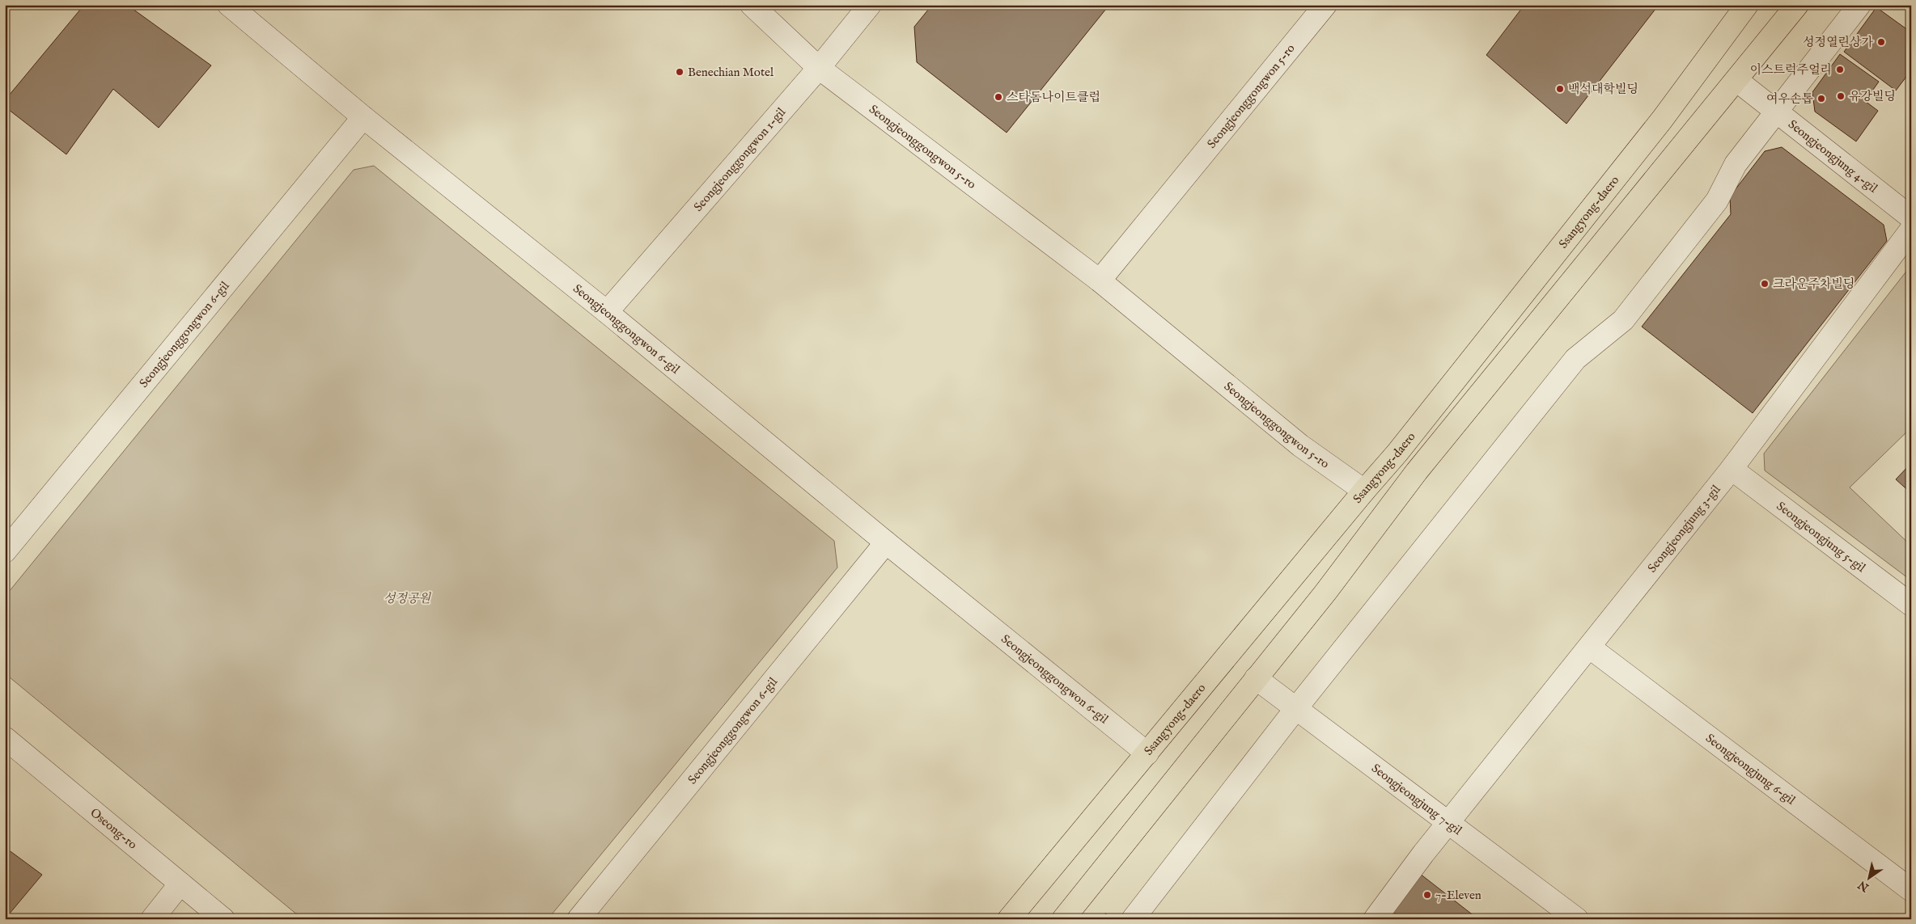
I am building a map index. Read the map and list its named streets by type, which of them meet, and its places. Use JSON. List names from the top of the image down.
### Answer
{
  "streets": {
    "main road": ["Ssangyong-daero"],
    "street": [
      "Seongjeonggongwon 5-ro",
      "Seongjeongjung 4-gil",
      "Seongjeonggongwon 1-gil",
      "Seongjeonggongwon 6-gil",
      "Seongjeongjung 3-gil",
      "Seongjeongjung 5-gil",
      "Seongjeongjung 6-gil",
      "Seongjeongjung 7-gil",
      "Oseong-ro"
    ]
  },
  "crossings": [
    ["Seongjeonggongwon 5-ro", "Seongjeonggongwon 1-gil"],
    ["Seongjeonggongwon 5-ro", "Ssangyong-daero"],
    ["Seongjeonggongwon 1-gil", "Seongjeonggongwon 6-gil"],
    ["Ssangyong-daero", "Seongjeonggongwon 6-gil"],
    ["Seongjeongjung 3-gil", "Seongjeongjung 5-gil"],
    ["Seongjeongjung 3-gil", "Seongjeongjung 6-gil"],
    ["Seongjeongjung 3-gil", "Seongjeongjung 7-gil"]
  ],
  "parks": ["성정공원"],
  "places": [
    "성정열린상가",
    "이스트럭주얼리",
    "Benechian Motel",
    "백석대학빌딩",
    "유강빌딩",
    "스타돔나이트클럽",
    "여우손톱",
    "크라운주차빌딩",
    "7-Eleven"
  ],
  "north": "bottom left"
}
